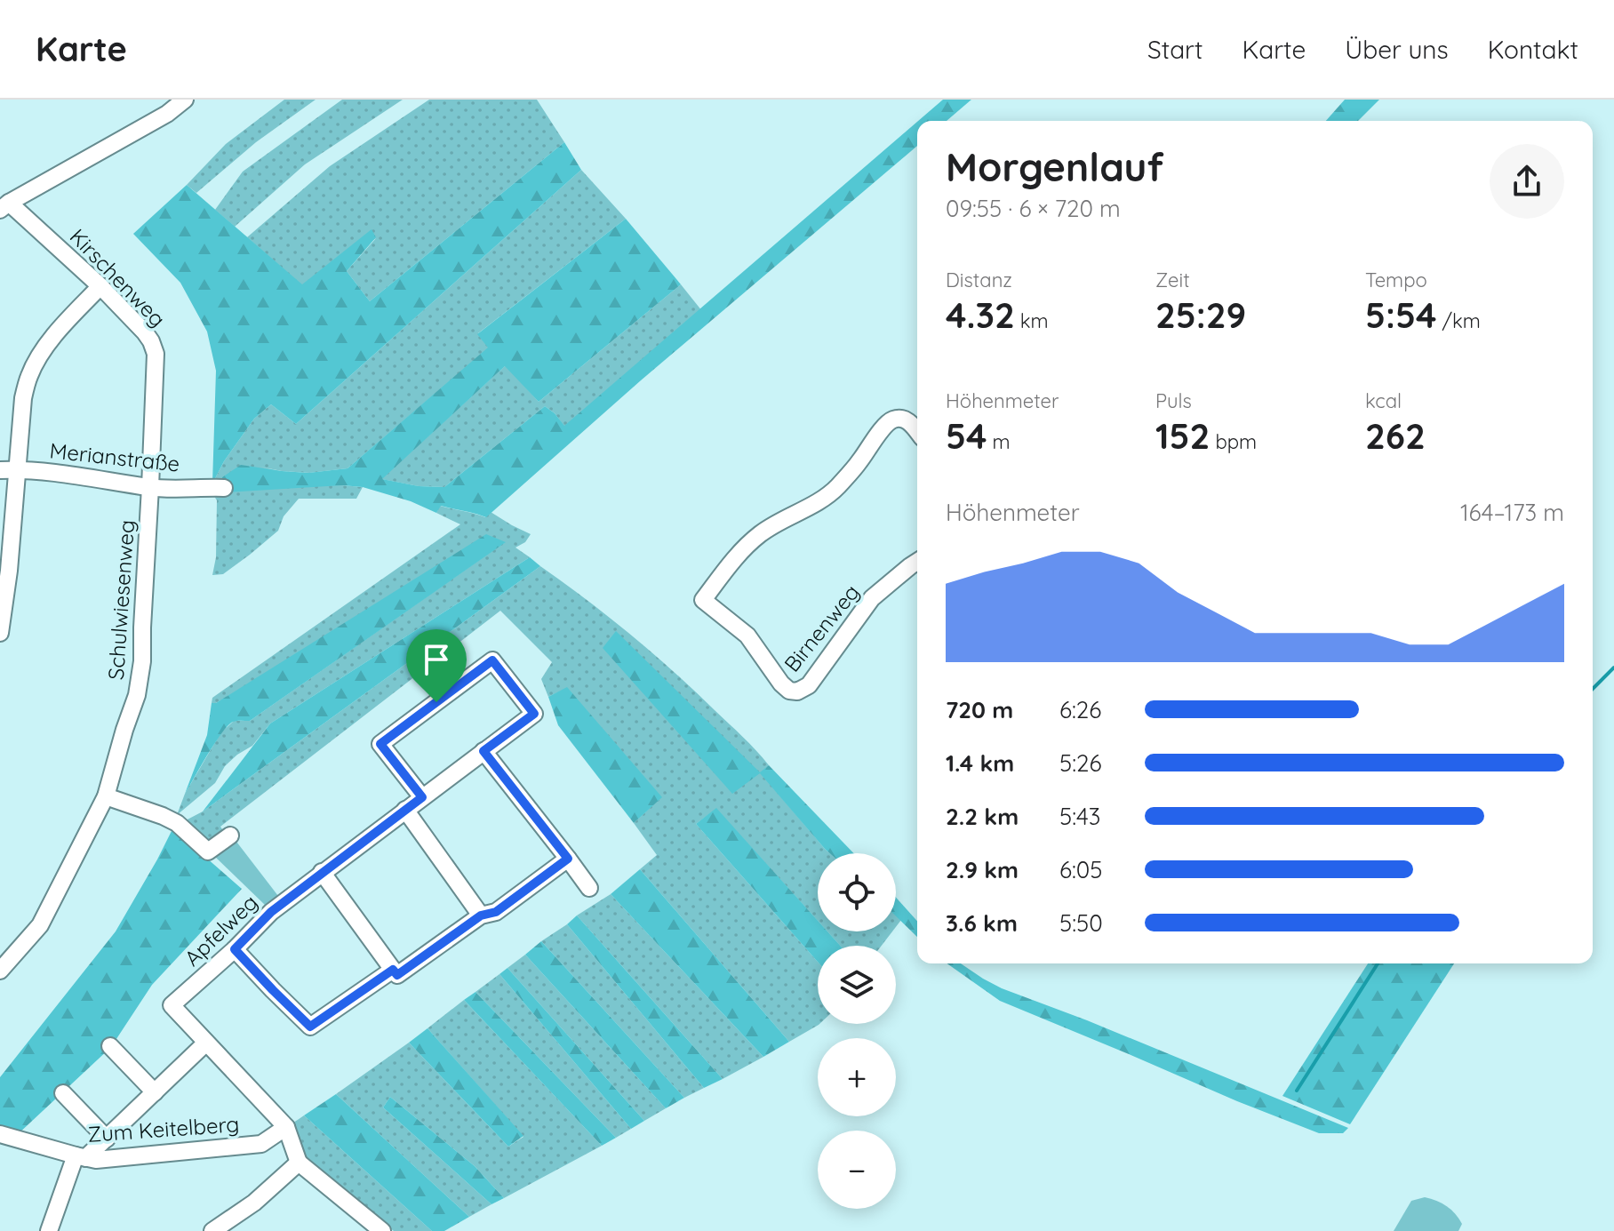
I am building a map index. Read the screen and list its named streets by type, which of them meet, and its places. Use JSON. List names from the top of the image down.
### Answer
{
  "streets": {
    "street": [
      "Kirschenweg",
      "Merianstraße",
      "Schulwiesenweg",
      "Birnenweg",
      "Apfelweg",
      "Zum Keitelberg"
    ]
  },
  "crossings": [
    ["Kirschenweg", "Merianstraße"],
    ["Kirschenweg", "Schulwiesenweg"],
    ["Merianstraße", "Schulwiesenweg"],
    ["Apfelweg", "Zum Keitelberg"]
  ],
  "page": {
    "header": "Karte",
    "nav": [
      "Start",
      "Karte",
      "Über uns",
      "Kontakt"
    ],
    "heading": ["Morgenlauf", "09:55 · 6 × 720 m"],
    "stats": [
      ["Distanz", "4.32 km"],
      ["Zeit", "25:29"],
      ["Tempo", "5:54 /km"],
      ["Höhenmeter", "54 m"],
      ["Puls", "152 bpm"],
      ["kcal", "262"]
    ],
    "chart": ["Höhenmeter", "164–173 m"],
    "list": [
      {
        "name": "720 m",
        "note": "6:26"
      },
      {
        "name": "1.4 km",
        "note": "5:26"
      },
      {
        "name": "2.2 km",
        "note": "5:43"
      },
      {
        "name": "2.9 km",
        "note": "6:05"
      },
      {
        "name": "3.6 km",
        "note": "5:50"
      }
    ],
    "map_buttons": ["+", "−"]
  }
}
